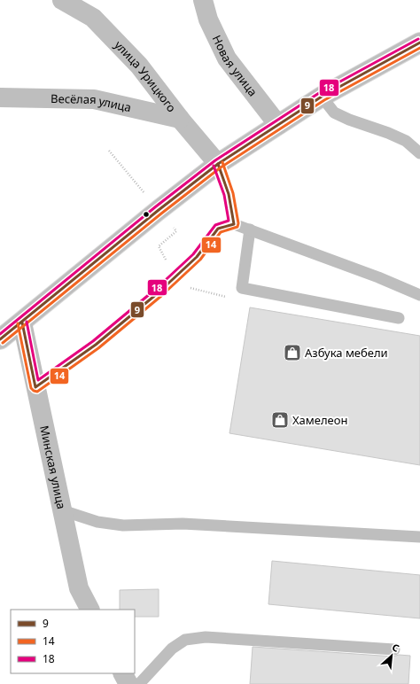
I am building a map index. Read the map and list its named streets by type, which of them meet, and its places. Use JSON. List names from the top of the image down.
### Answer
{
  "streets": {
    "street": [
      "Новая улица",
      "улица Урицкого",
      "Весёлая улица",
      "Минская улица"
    ]
  },
  "crossings": [
    ["улица Урицкого", "Весёлая улица"]
  ],
  "places": {
    "shop": ["Азбука мебели", "Хамелеон"]
  },
  "lines": ["transit line 18", "transit line 9", "transit line 14"],
  "legend": ["9", "14", "18"],
  "north": "top right"
}
